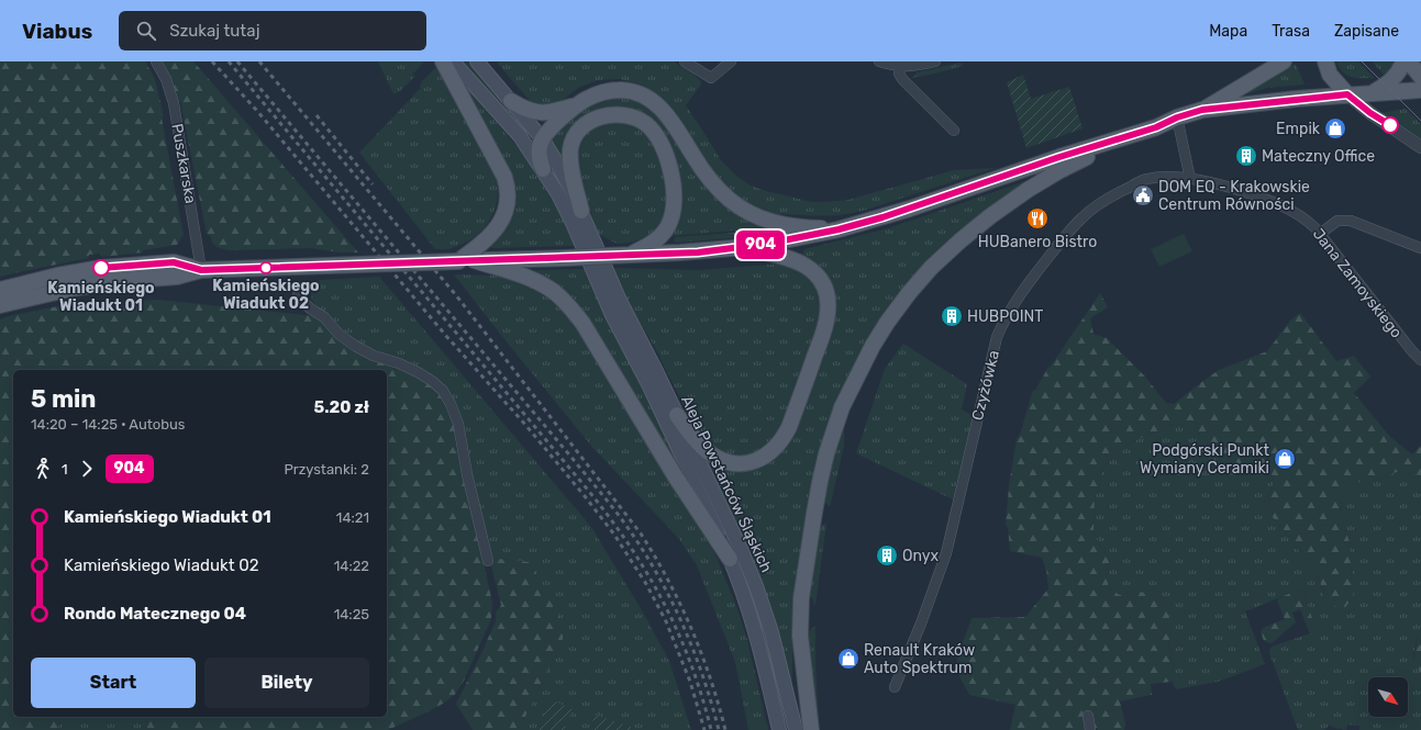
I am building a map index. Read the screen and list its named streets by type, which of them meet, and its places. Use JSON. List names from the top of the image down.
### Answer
{
  "streets": {
    "main road": ["Aleja Powstańców Śląskich"],
    "street": ["Puszkarska", "Jana Zamoyskiego", "Czyżówka"]
  },
  "crossings": [
    ["Jana Zamoyskiego", "Czyżówka"]
  ],
  "places": {
    "shop": ["Empik", "Podgórski Punkt Wymiany Ceramiki", "Renault Kraków Auto Spektrum"],
    "building": ["Mateczny Office", "HUBPOINT", "Onyx"],
    "public building": ["DOM EQ - Krakowskie Centrum Równości"],
    "restaurant": ["HUBanero Bistro"],
    "other": ["Kamieńskiego Wiadukt 01", "Kamieńskiego Wiadukt 02"]
  },
  "lines": ["bus line 904"],
  "north": "bottom right",
  "page": {
    "header": "Viabus",
    "search": "Szukaj tutaj",
    "nav": ["Mapa", "Trasa", "Zapisane"],
    "on_map": "904",
    "heading": ["5 min", "14:20 – 14:25 · Autobus", "5.20 zł"],
    "legs": ["1", "904", "Przystanki: 2"],
    "list": [
      {
        "name": "Kamieńskiego Wiadukt 01",
        "value": "14:21"
      },
      {
        "name": "Kamieńskiego Wiadukt 02",
        "value": "14:22"
      },
      {
        "name": "Rondo Matecznego 04",
        "value": "14:25"
      }
    ],
    "buttons": ["Start", "Bilety"]
  }
}
